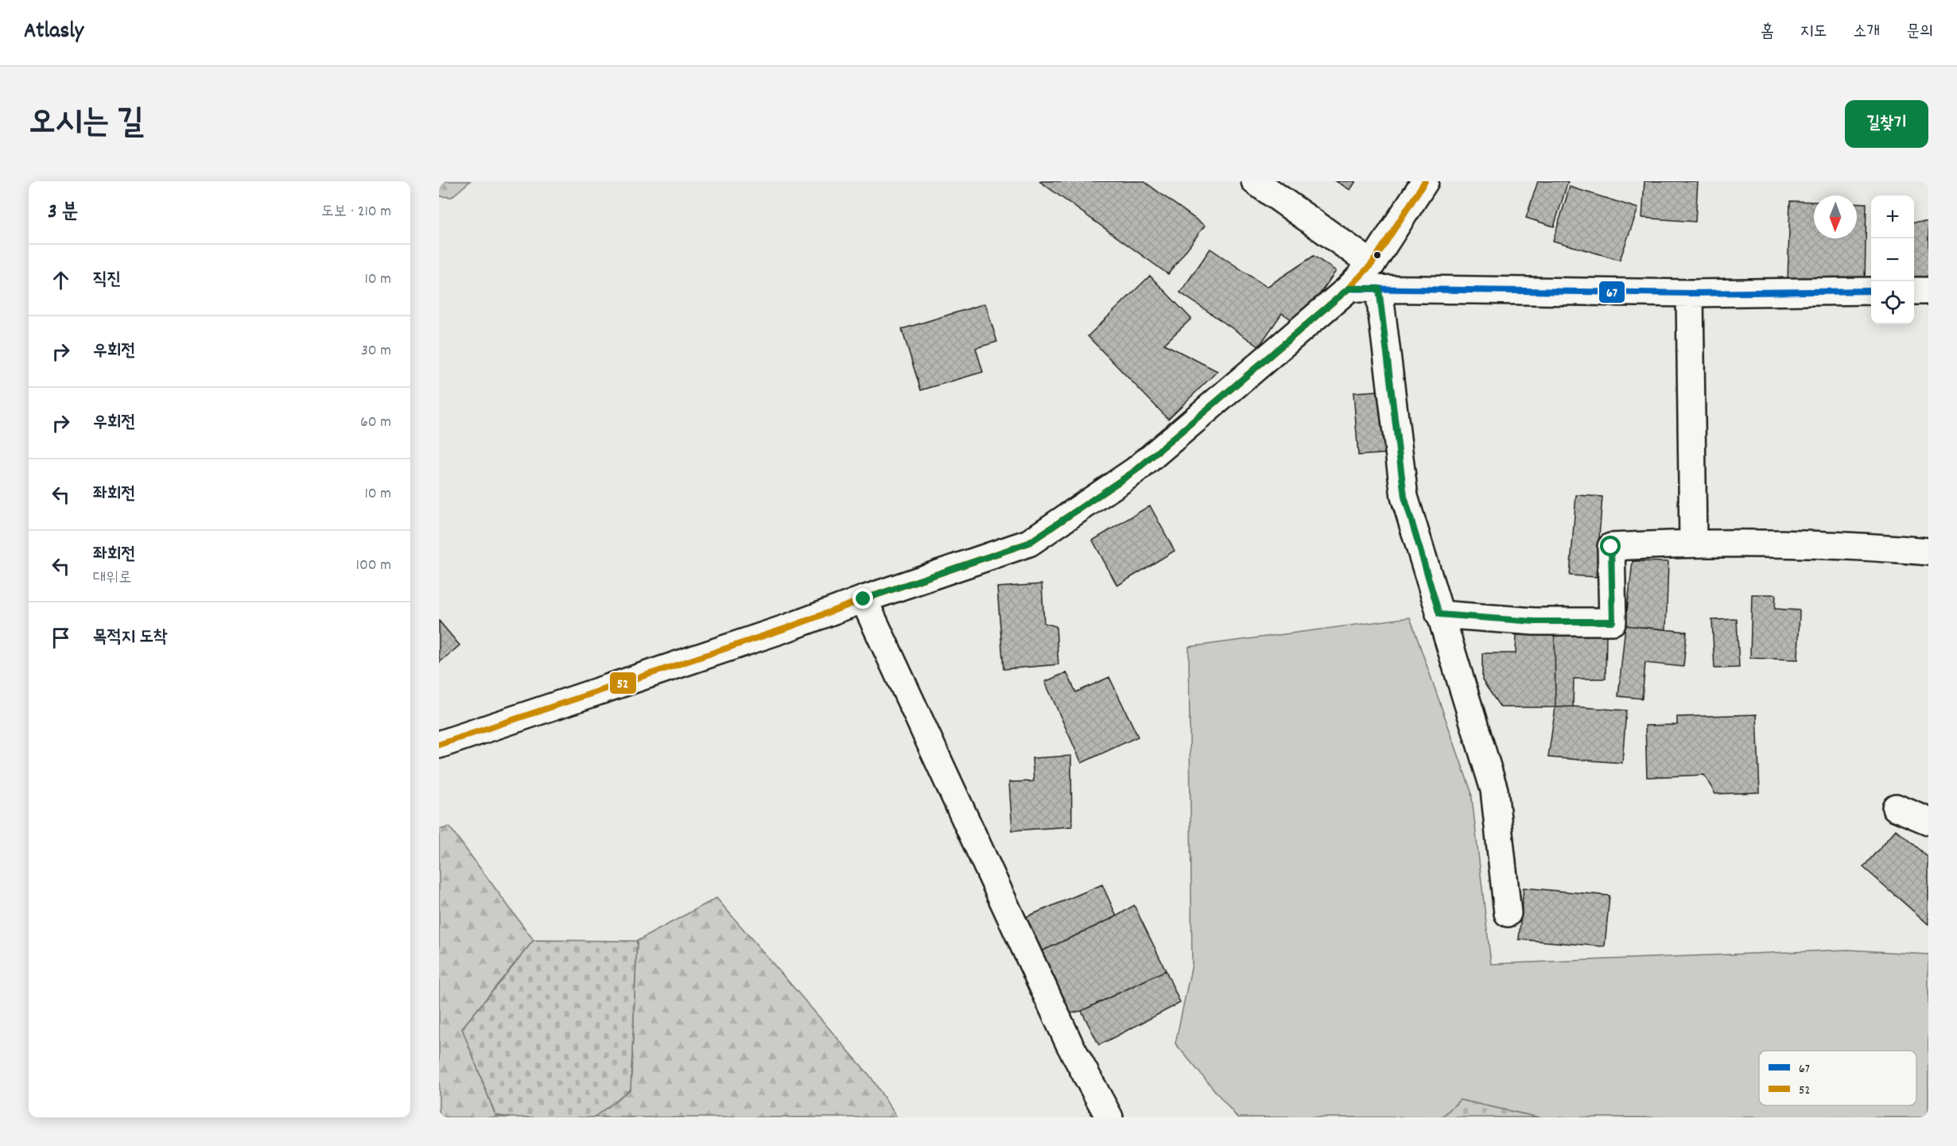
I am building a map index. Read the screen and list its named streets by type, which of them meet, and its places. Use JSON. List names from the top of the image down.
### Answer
{
  "lines": ["transit line 52", "transit line 67"],
  "legend": ["67", "52"],
  "north": "bottom",
  "page": {
    "header": "Atlasly",
    "nav": [
      "홈",
      "지도",
      "소개",
      "문의"
    ],
    "title": "오시는 길",
    "buttons": "길찾기",
    "heading": ["3 분", "도보 · 210 m"],
    "map_buttons": ["+", "−"],
    "list": [
      ["직진", "10 m"],
      ["우회전", "30 m"],
      ["우회전", "60 m"],
      ["좌회전", "10 m"],
      ["좌회전", "대위로", "100 m"],
      "목적지 도착"
    ]
  }
}
